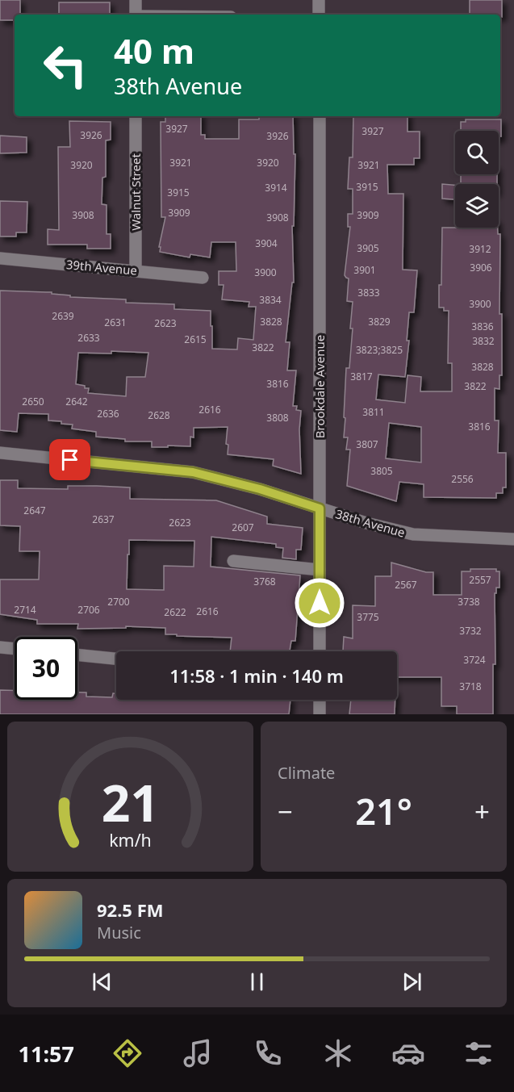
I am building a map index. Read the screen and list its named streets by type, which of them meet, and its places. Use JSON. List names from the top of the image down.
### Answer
{
  "streets": {
    "street": [
      "Walnut Street",
      "39th Avenue",
      "Brookdale Avenue",
      "38th Avenue"
    ]
  },
  "crossings": [
    ["Walnut Street", "39th Avenue"],
    ["Brookdale Avenue", "38th Avenue"]
  ],
  "house_numbers": [
    "3927",
    "3927",
    "3926",
    "3926",
    "3921",
    "3920",
    "3920",
    "3921",
    "3915",
    "3914",
    "3915",
    "3909",
    "3908",
    "3909",
    "3908",
    "3904",
    "3905",
    "3912",
    "3906",
    "3901",
    "3900",
    "3833",
    "3834",
    "3900",
    "2639",
    "3828",
    "3829",
    "2631",
    "2623",
    "3836",
    "2633",
    "2615",
    "3832",
    "3822",
    "3823;3825",
    "3828",
    "3817",
    "3816",
    "3822",
    "2650",
    "2642",
    "2616",
    "3811",
    "2636",
    "2628",
    "3808",
    "3816",
    "3807",
    "3805",
    "2556",
    "2647",
    "2637",
    "2623",
    "2607",
    "2557",
    "3768",
    "2567",
    "2700",
    "3738",
    "2714",
    "2706",
    "2616",
    "2622",
    "3775",
    "3732",
    "3724",
    "3718"
  ],
  "page": {
    "turn": ["40 m", "38th Avenue"],
    "limit": "30",
    "trip": "11:58 · 1 min · 140 m",
    "tile": "Climate",
    "heat": ["−", "21°", "+"],
    "song": ["92.5 FM", "Music"],
    "tabs": "11:57",
    "gauge": ["21", "km/h"]
  }
}
